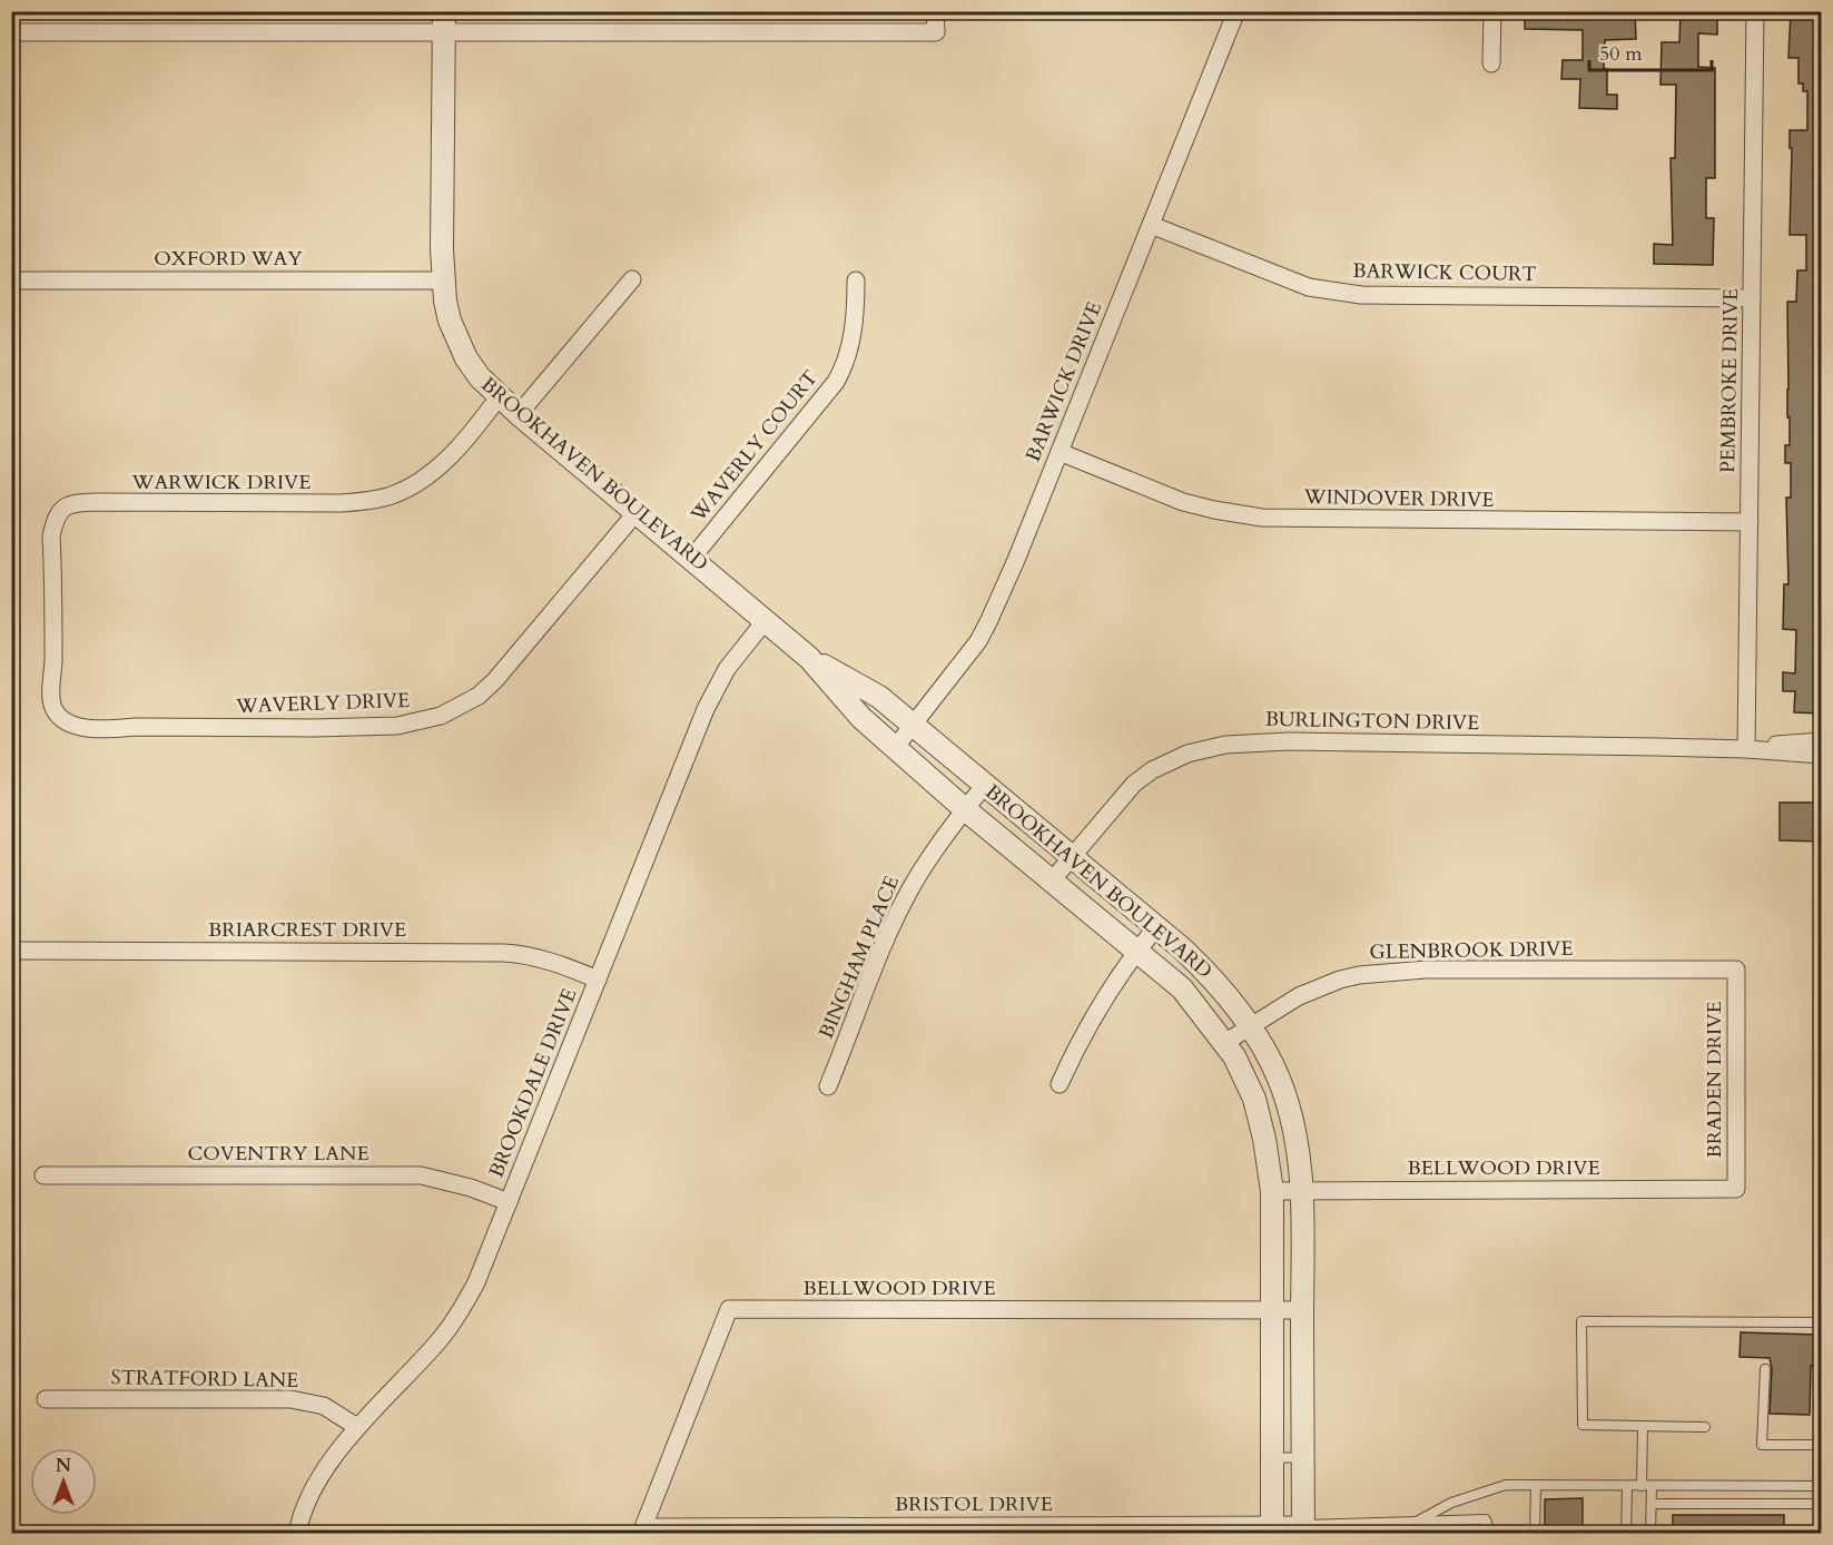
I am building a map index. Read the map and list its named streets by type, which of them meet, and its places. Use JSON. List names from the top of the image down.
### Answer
{
  "streets": {
    "street": [
      "OXFORD WAY",
      "BARWICK COURT",
      "PEMBROKE DRIVE",
      "BARWICK DRIVE",
      "WAVERLY COURT",
      "BROOKHAVEN BOULEVARD",
      "WARWICK DRIVE",
      "WINDOVER DRIVE",
      "WAVERLY DRIVE",
      "BURLINGTON DRIVE",
      "BRIARCREST DRIVE",
      "GLENBROOK DRIVE",
      "BINGHAM PLACE",
      "BRADEN DRIVE",
      "BROOKDALE DRIVE",
      "COVENTRY LANE",
      "BELLWOOD DRIVE",
      "STRATFORD LANE",
      "BRISTOL DRIVE"
    ]
  },
  "crossings": [
    ["OXFORD WAY", "BROOKHAVEN BOULEVARD"],
    ["BARWICK COURT", "PEMBROKE DRIVE"],
    ["BARWICK COURT", "BARWICK DRIVE"],
    ["PEMBROKE DRIVE", "WINDOVER DRIVE"],
    ["PEMBROKE DRIVE", "BURLINGTON DRIVE"],
    ["BARWICK DRIVE", "BROOKHAVEN BOULEVARD"],
    ["BARWICK DRIVE", "WINDOVER DRIVE"],
    ["WAVERLY COURT", "BROOKHAVEN BOULEVARD"],
    ["BROOKHAVEN BOULEVARD", "WARWICK DRIVE"],
    ["BROOKHAVEN BOULEVARD", "WAVERLY DRIVE"],
    ["BROOKHAVEN BOULEVARD", "BURLINGTON DRIVE"],
    ["BROOKHAVEN BOULEVARD", "GLENBROOK DRIVE"],
    ["BROOKHAVEN BOULEVARD", "BINGHAM PLACE"],
    ["BROOKHAVEN BOULEVARD", "BROOKDALE DRIVE"],
    ["BROOKHAVEN BOULEVARD", "BELLWOOD DRIVE"],
    ["BROOKHAVEN BOULEVARD", "BRISTOL DRIVE"],
    ["WARWICK DRIVE", "WAVERLY DRIVE"],
    ["BRIARCREST DRIVE", "BROOKDALE DRIVE"],
    ["GLENBROOK DRIVE", "BRADEN DRIVE"],
    ["BRADEN DRIVE", "BELLWOOD DRIVE"],
    ["BROOKDALE DRIVE", "COVENTRY LANE"],
    ["BROOKDALE DRIVE", "STRATFORD LANE"],
    ["BELLWOOD DRIVE", "BRISTOL DRIVE"]
  ],
  "scale_bar": "50 m",
  "north": "top"
}
